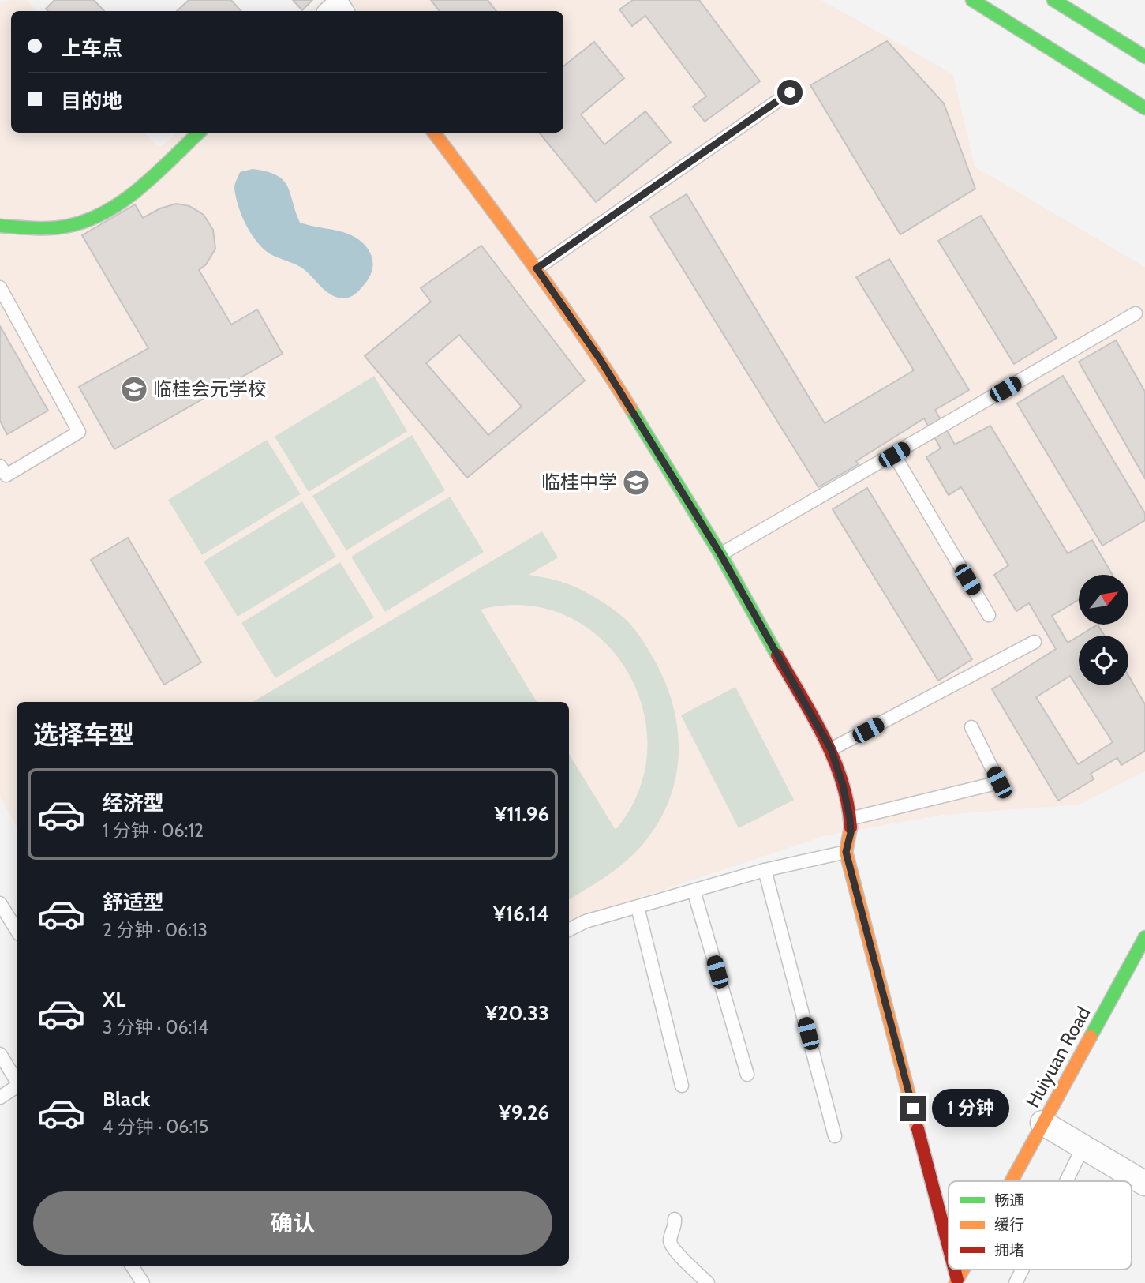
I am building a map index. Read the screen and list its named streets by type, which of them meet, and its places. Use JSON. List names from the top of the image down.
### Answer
{
  "streets": {
    "street": ["Huiyuan Road"]
  },
  "places": {
    "school or university": ["临桂会元学校", "临桂中学"]
  },
  "legend": ["畅通", "缓行", "拥堵"],
  "north": "top right",
  "page": {
    "banner": ["上车点", "目的地"],
    "heading": "选择车型",
    "list": [
      {
        "name": "经济型",
        "note": "1 分钟 · 06:12",
        "value": "¥11.96"
      },
      {
        "name": "舒适型",
        "note": "2 分钟 · 06:13",
        "value": "¥16.14"
      },
      {
        "name": "XL",
        "note": "3 分钟 · 06:14",
        "value": "¥20.33"
      },
      {
        "name": "Black",
        "note": "4 分钟 · 06:15",
        "value": "¥9.26"
      }
    ],
    "bubble": "1 分钟",
    "buttons": "确认"
  }
}
